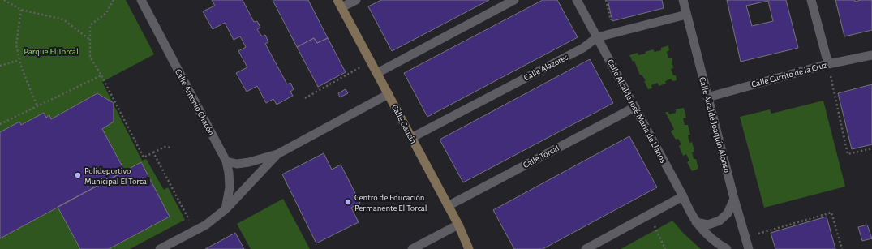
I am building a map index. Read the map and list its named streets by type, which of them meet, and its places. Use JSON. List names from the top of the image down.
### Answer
{
  "streets": {
    "main road": ["Calle Gaucín"],
    "street": [
      "Calle Alazores",
      "Calle Currito de la Cruz",
      "Calle Antonio Chacón",
      "Calle Alcalde José María de Llanos",
      "Calle Alcalde Joaquín Alonso",
      "Calle Torcal"
    ]
  },
  "crossings": [
    ["Calle Alazores", "Calle Alcalde José María de Llanos"],
    ["Calle Alazores", "Calle Gaucín"],
    ["Calle Alazores", "Calle Alcalde Joaquín Alonso"],
    ["Calle Currito de la Cruz", "Calle Alcalde Joaquín Alonso"],
    ["Calle Alcalde José María de Llanos", "Calle Torcal"],
    ["Calle Gaucín", "Calle Torcal"]
  ],
  "parks": ["Parque El Torcal"],
  "places": ["Polideportivo Municipal El Torcal", "Centro de Educación Permanente El Torcal"]
}
